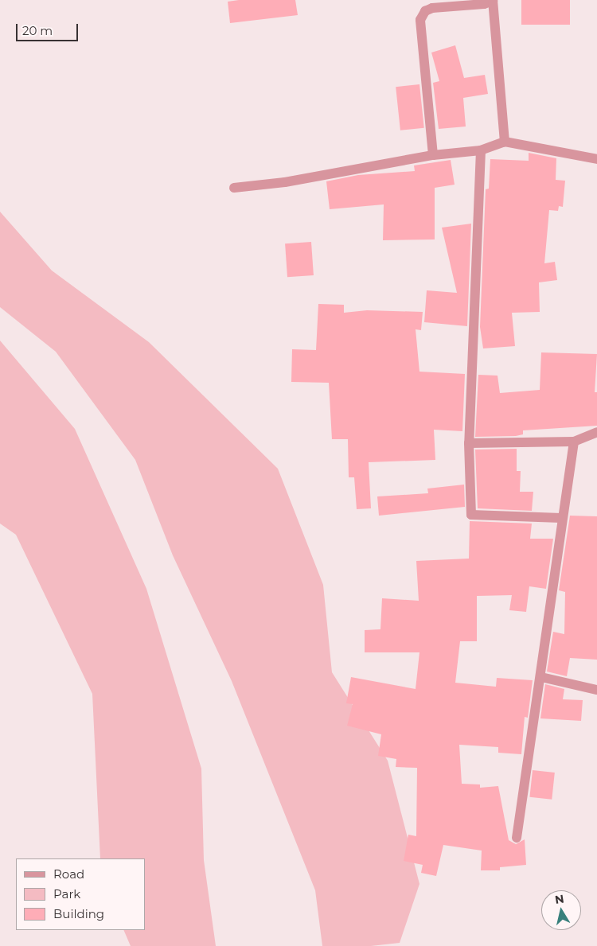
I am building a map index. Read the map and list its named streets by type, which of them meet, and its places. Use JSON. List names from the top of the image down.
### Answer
{
  "legend": ["Road", "Park", "Building"],
  "scale_bar": "20 m",
  "north": "top"
}
